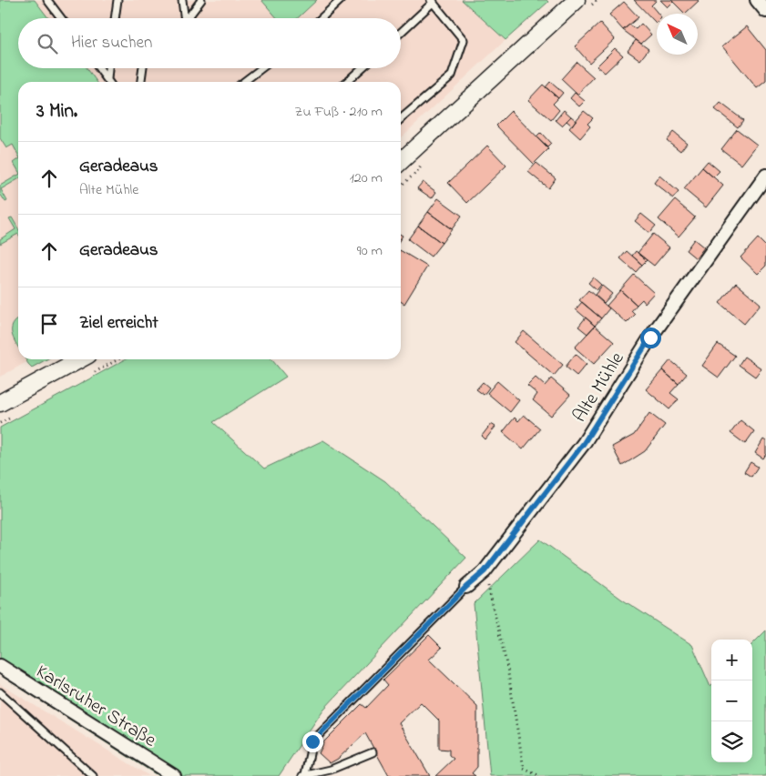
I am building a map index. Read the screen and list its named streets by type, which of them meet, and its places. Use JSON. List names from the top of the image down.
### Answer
{
  "streets": {
    "street": ["Alte Mühle", "Karlsruher Straße"]
  },
  "north": "top left",
  "page": {
    "search": "Hier suchen",
    "heading": ["3 Min.", "Zu Fuß · 210 m"],
    "list": [
      ["Geradeaus", "Alte Mühle", "120 m"],
      ["Geradeaus", "90 m"],
      "Ziel erreicht"
    ],
    "map_buttons": ["+", "−"]
  }
}
